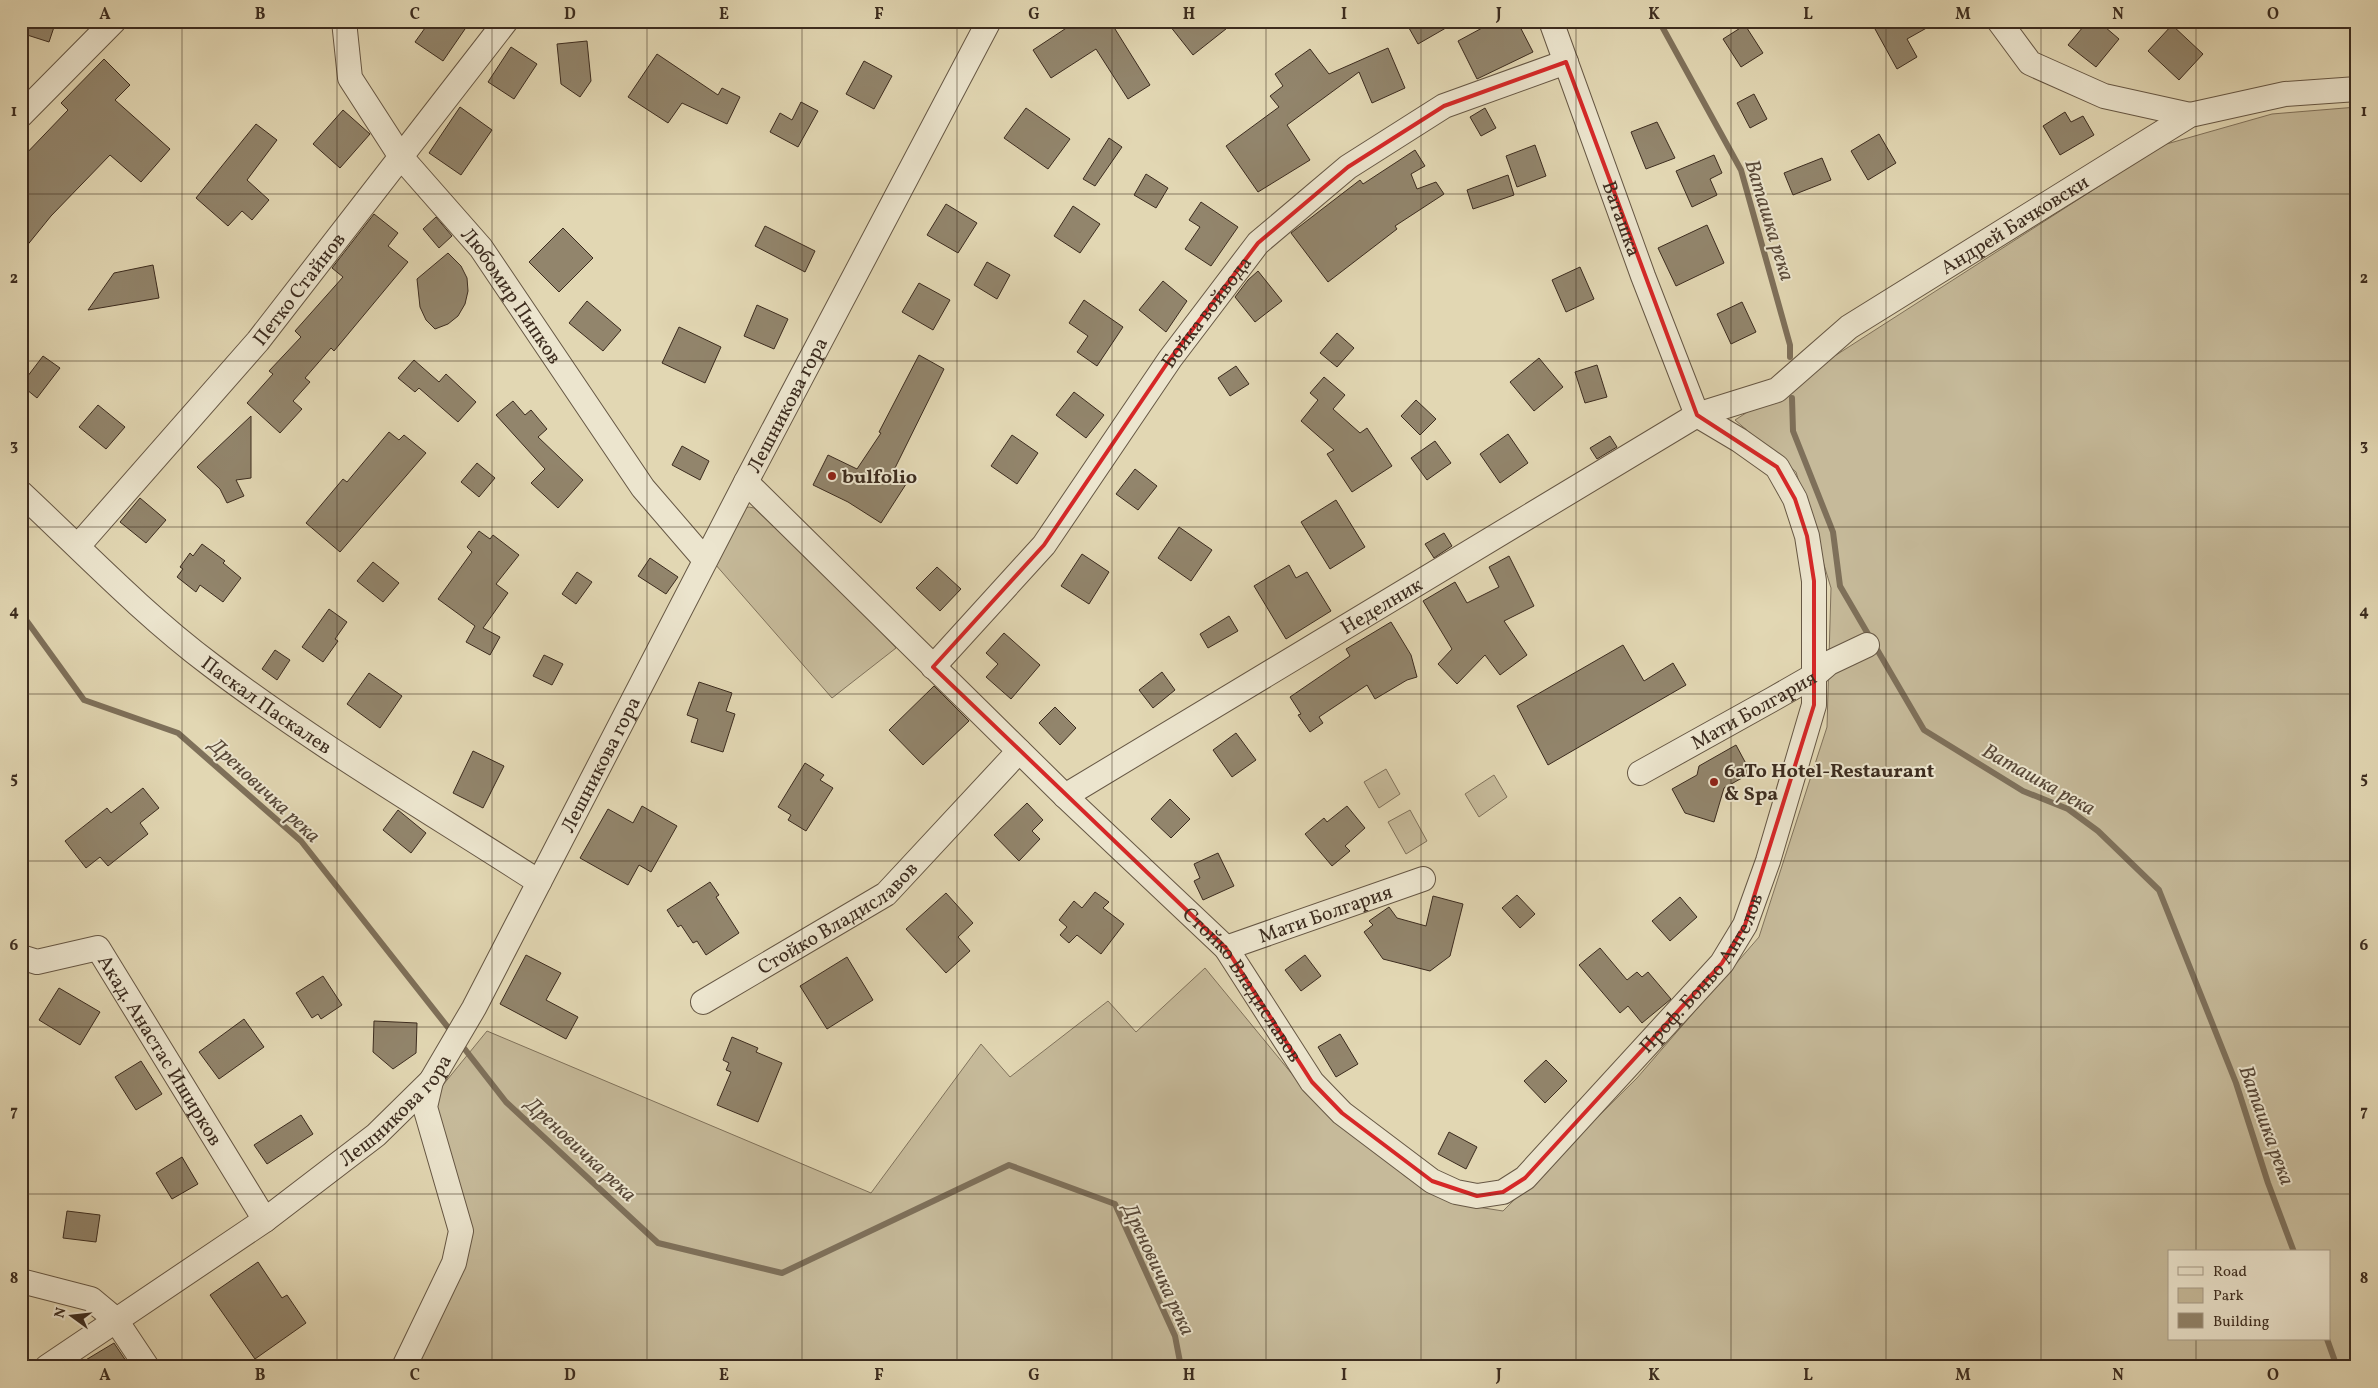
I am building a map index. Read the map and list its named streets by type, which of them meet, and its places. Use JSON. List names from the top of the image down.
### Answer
{
  "streets": {
    "street": [
      "Ваташка",
      "Андрей Бачковски",
      "Петко Стайнов",
      "Любомир Пипков",
      "Бойка войвода",
      "Лешникова гора",
      "Неделник",
      "Паскал Паскалев",
      "Мати Болгария",
      "Стойко Владиславов",
      "Проф. Боньо Ангелов",
      "Акад. Анастас Иширков"
    ]
  },
  "crossings": [
    ["Ваташка", "Андрей Бачковски"],
    ["Ваташка", "Бойка войвода"],
    ["Ваташка", "Неделник"],
    ["Ваташка", "Проф. Боньо Ангелов"],
    ["Андрей Бачковски", "Неделник"],
    ["Андрей Бачковски", "Проф. Боньо Ангелов"],
    ["Петко Стайнов", "Любомир Пипков"],
    ["Петко Стайнов", "Паскал Паскалев"],
    ["Любомир Пипков", "Лешникова гора"],
    ["Бойка войвода", "Стойко Владиславов"],
    ["Лешникова гора", "Паскал Паскалев"],
    ["Лешникова гора", "Стойко Владиславов"],
    ["Лешникова гора", "Акад. Анастас Иширков"],
    ["Неделник", "Стойко Владиславов"],
    ["Неделник", "Проф. Боньо Ангелов"],
    ["Мати Болгария", "Стойко Владиславов"],
    ["Мати Болгария", "Проф. Боньо Ангелов"],
    ["Стойко Владиславов", "Проф. Боньо Ангелов"]
  ],
  "water": ["Ваташка река", "Дреновичка река"],
  "places": ["bulfolio", "6aTo Hotel-Restaurant & Spa"],
  "legend": ["Road", "Park", "Building"],
  "north": "left",
  "grid": {
    "columns": [
      "A",
      "B",
      "C",
      "D",
      "E",
      "F",
      "G",
      "H",
      "I",
      "J",
      "K",
      "L",
      "M",
      "N",
      "O"
    ],
    "rows": [
      "1",
      "2",
      "3",
      "4",
      "5",
      "6",
      "7",
      "8"
    ]
  }
}
